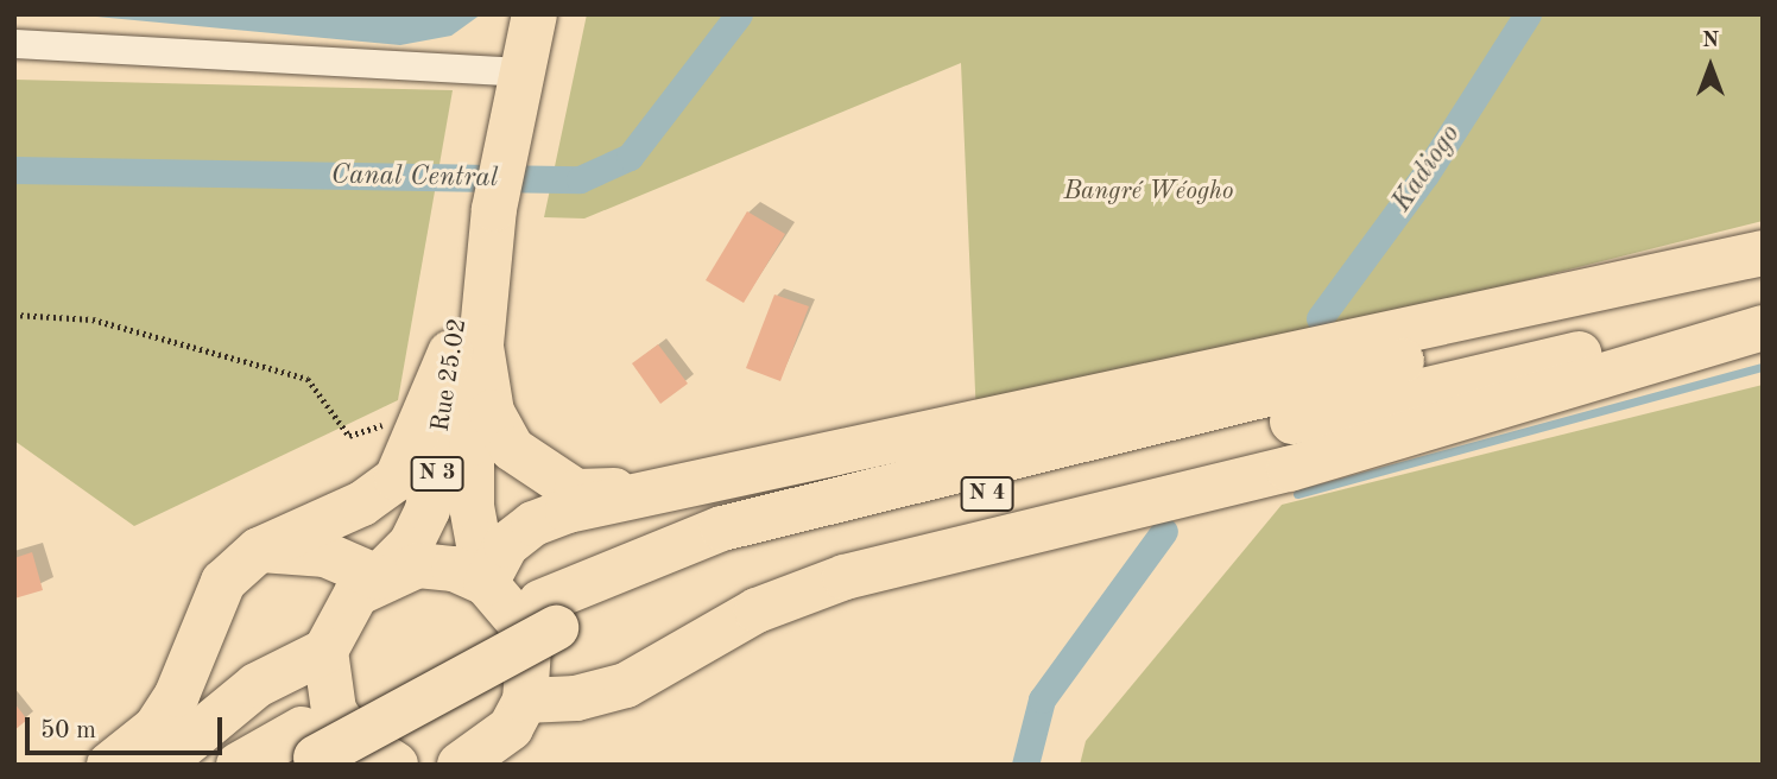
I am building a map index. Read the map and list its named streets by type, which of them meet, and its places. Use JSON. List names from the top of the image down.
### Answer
{
  "streets": {
    "main road": ["Rue 25.02", "N 3", "N 4"]
  },
  "crossings": [
    ["Rue 25.02", "N 3"]
  ],
  "water": ["Kadiogo", "Canal Central"],
  "parks": ["Bangré Wéogho"],
  "scale_bar": "50 m",
  "north": "top"
}
